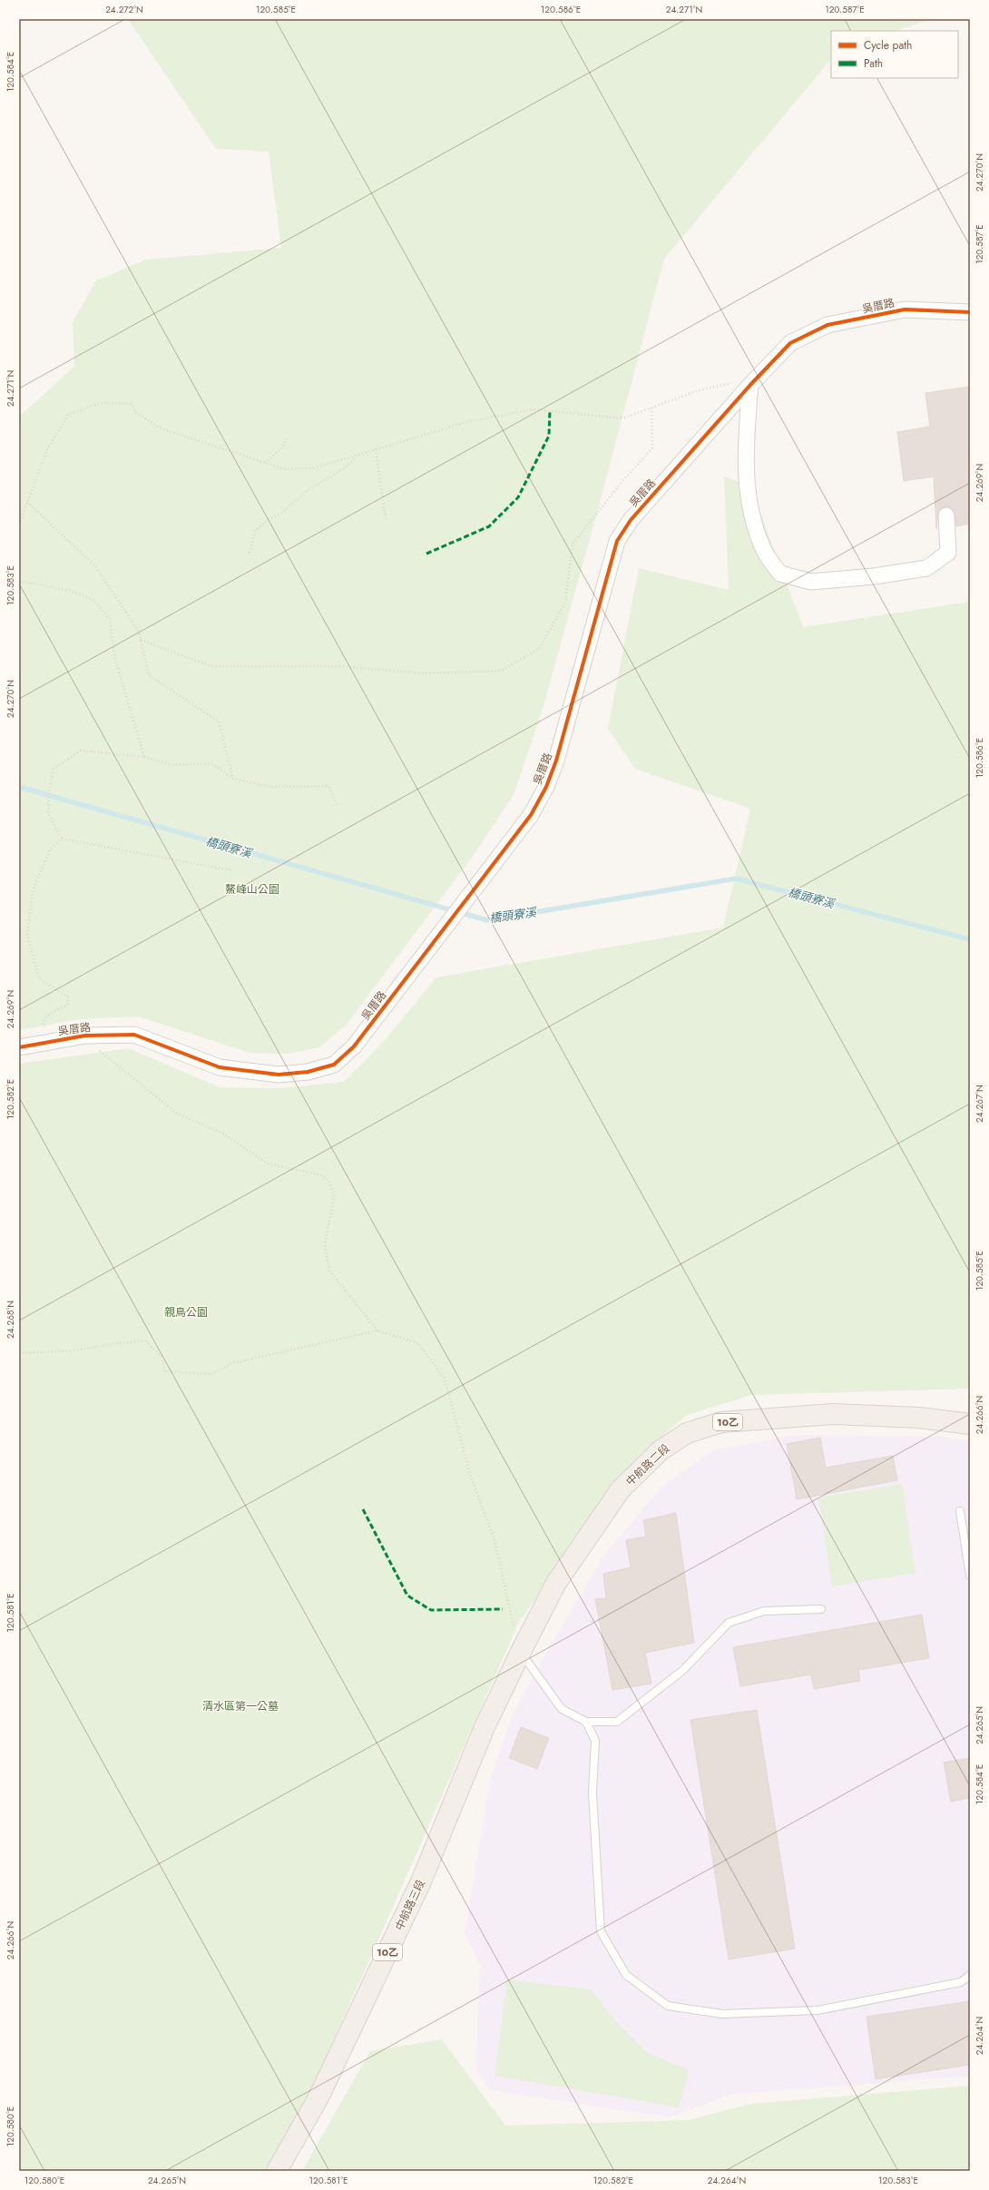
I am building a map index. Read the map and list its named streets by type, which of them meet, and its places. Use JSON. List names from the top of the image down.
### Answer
{
  "streets": {
    "main road": ["10乙", "中航路二段", "中航路三段"],
    "street": ["吳厝路"]
  },
  "crossings": [
    ["中航路二段", "中航路三段"]
  ],
  "water": ["橋頭寮溪"],
  "parks": ["鰲峰山公園", "親鳥公園", "清水區第一公墓"],
  "legend": ["Cycle path", "Path"],
  "coordinates": [
    "24.272°N",
    "120.585°E",
    "120.586°E",
    "24.271°N",
    "120.587°E",
    "120.584°E",
    "24.270°N",
    "24.269°N",
    "120.583°E",
    "120.582°E",
    "24.267°N",
    "24.268°N",
    "24.266°N",
    "120.581°E",
    "24.265°N",
    "24.264°N",
    "120.580°E"
  ]
}
